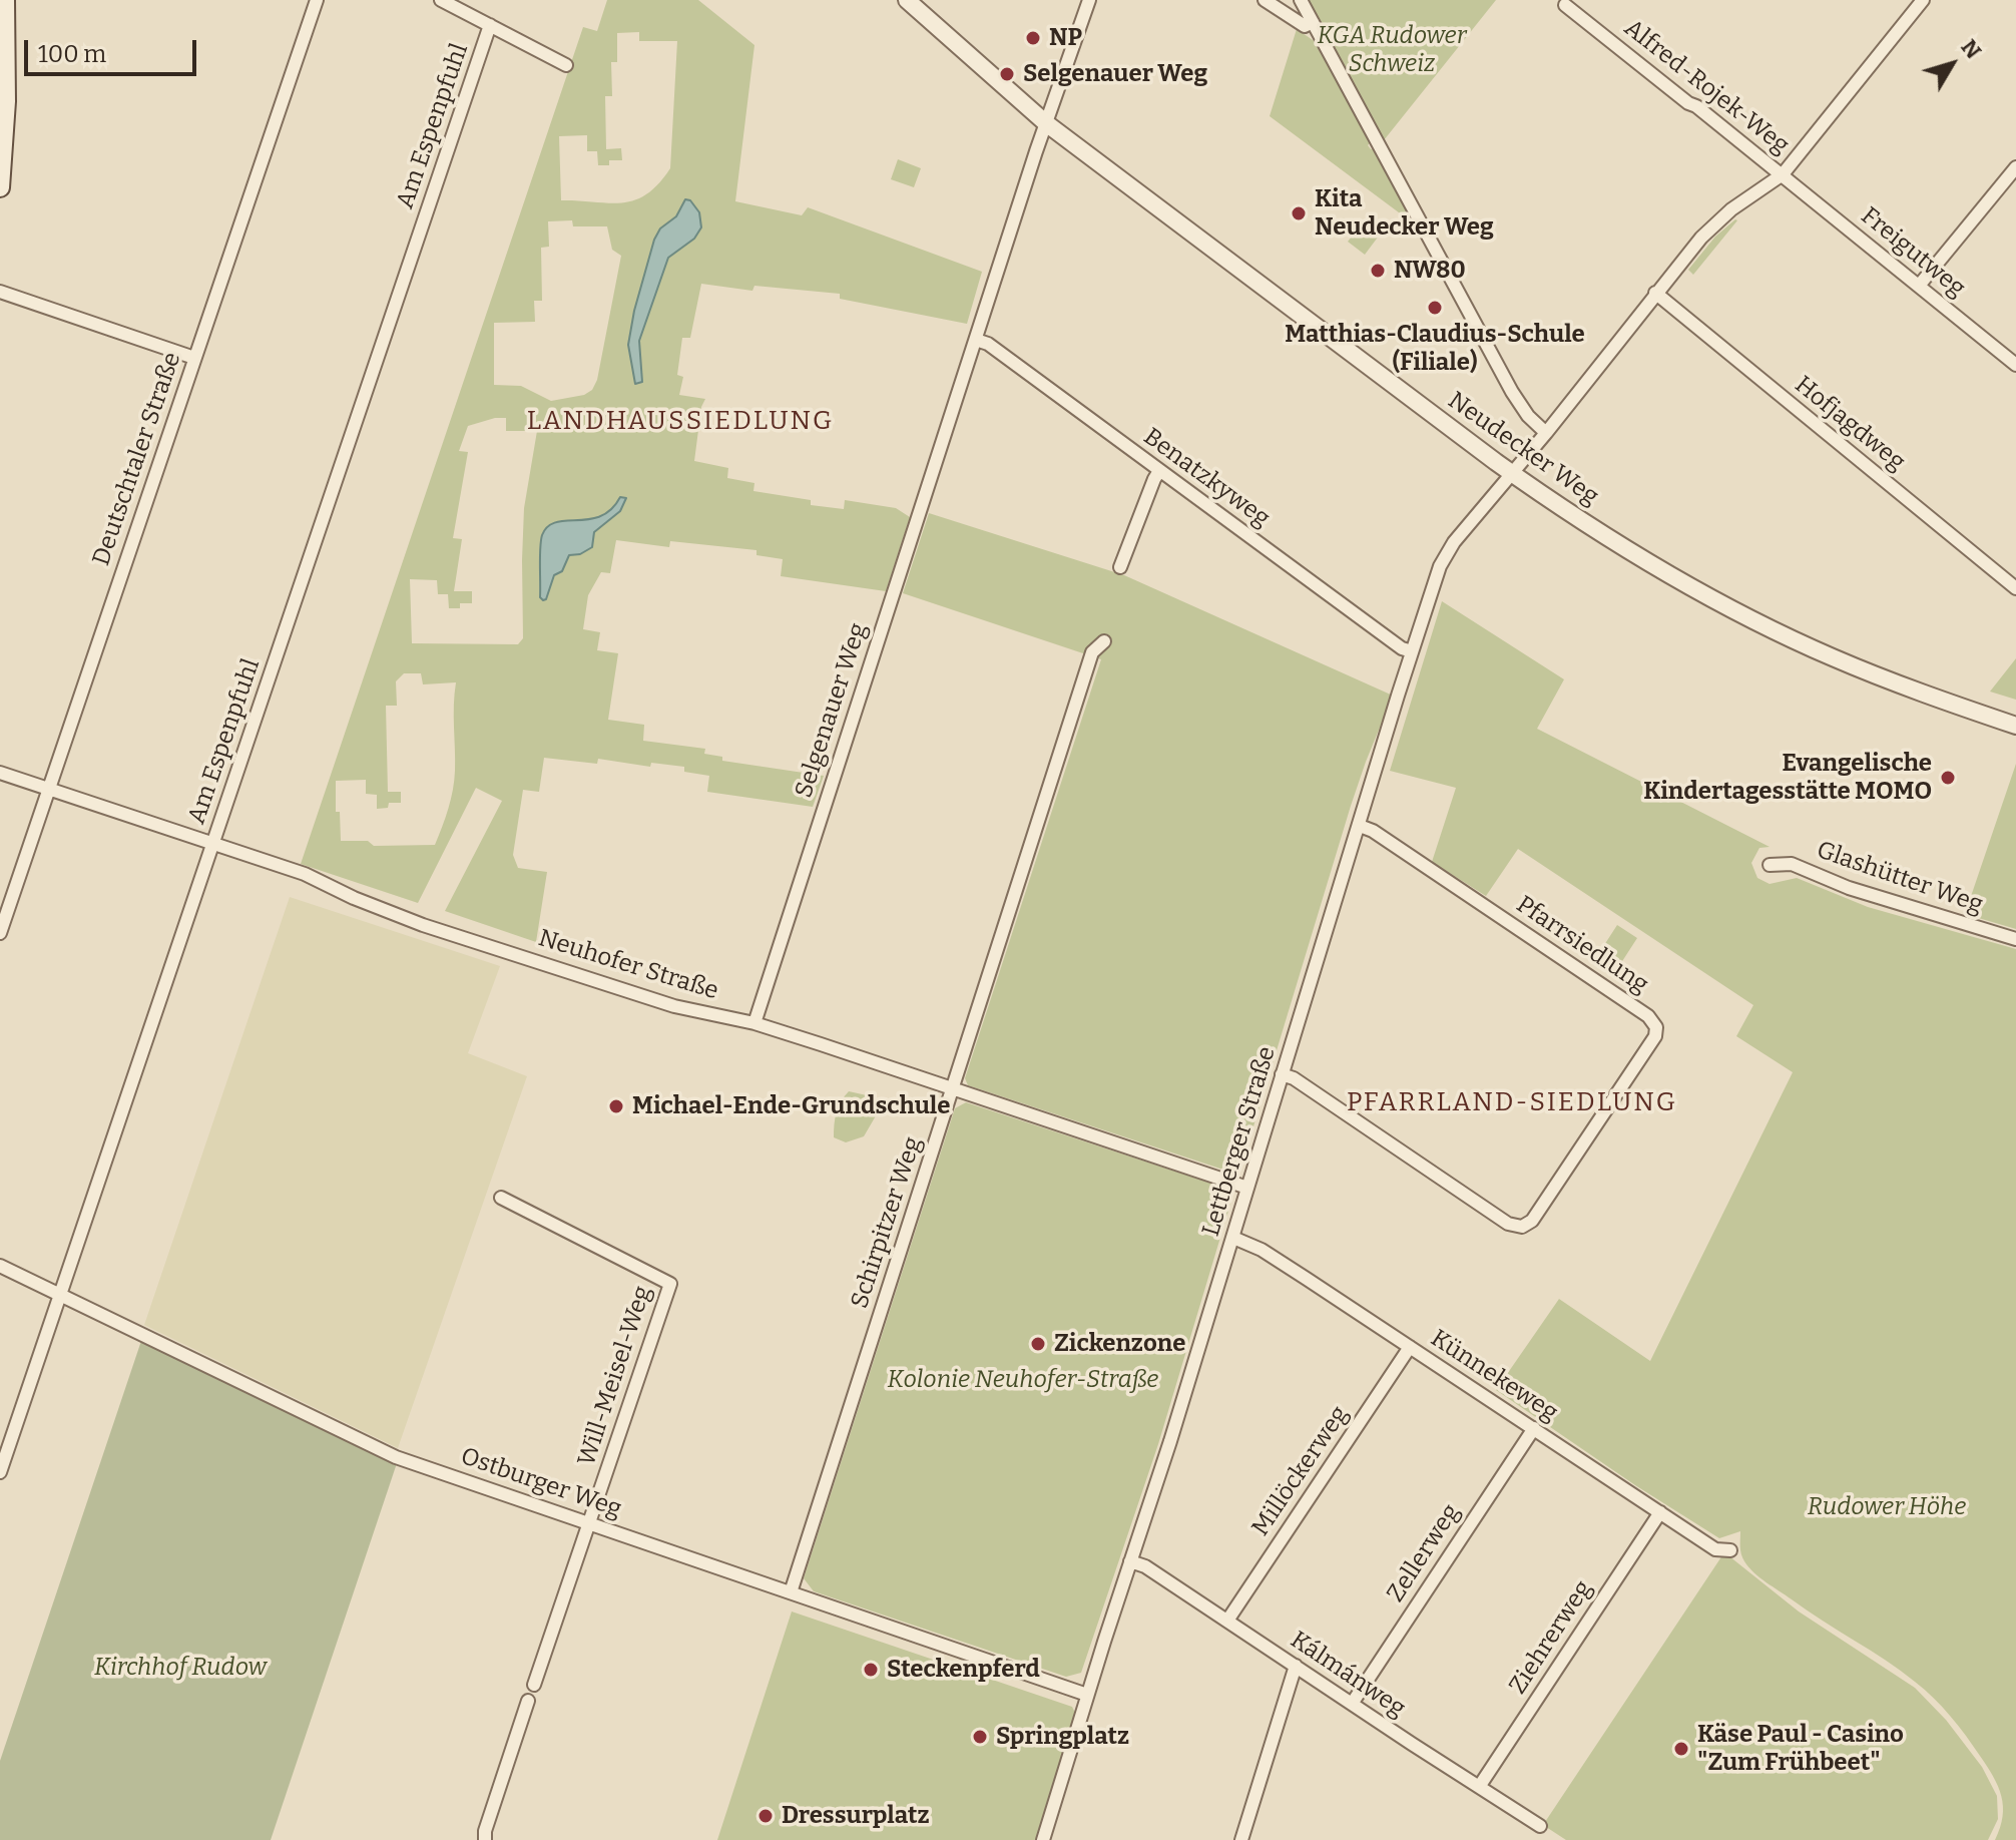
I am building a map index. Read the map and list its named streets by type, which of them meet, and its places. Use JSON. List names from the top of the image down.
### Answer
{
  "streets": {
    "street": [
      "Alfred-Rojek-Weg",
      "Am Espenpfuhl",
      "Freigutweg",
      "Hofjagdweg",
      "Neudecker Weg",
      "Deutschtaler Straße",
      "Benatzkyweg",
      "Selgenauer Weg",
      "Glashütter Weg",
      "Pfarrsiedlung",
      "Neuhofer Straße",
      "Lettberger Straße",
      "Schirpitzer Weg",
      "Will-Meisel-Weg",
      "Künnekeweg",
      "Millöckerweg",
      "Ostburger Weg",
      "Zellerweg",
      "Ziehrerweg",
      "Kálmánweg"
    ]
  },
  "crossings": [
    ["Alfred-Rojek-Weg", "Freigutweg"],
    ["Alfred-Rojek-Weg", "Lettberger Straße"],
    ["Am Espenpfuhl", "Neuhofer Straße"],
    ["Am Espenpfuhl", "Ostburger Weg"],
    ["Freigutweg", "Lettberger Straße"],
    ["Hofjagdweg", "Lettberger Straße"],
    ["Neudecker Weg", "Selgenauer Weg"],
    ["Neudecker Weg", "Lettberger Straße"],
    ["Deutschtaler Straße", "Neuhofer Straße"],
    ["Benatzkyweg", "Selgenauer Weg"],
    ["Benatzkyweg", "Lettberger Straße"],
    ["Selgenauer Weg", "Neuhofer Straße"],
    ["Pfarrsiedlung", "Lettberger Straße"],
    ["Neuhofer Straße", "Lettberger Straße"],
    ["Neuhofer Straße", "Schirpitzer Weg"],
    ["Lettberger Straße", "Künnekeweg"],
    ["Lettberger Straße", "Ostburger Weg"],
    ["Lettberger Straße", "Kálmánweg"],
    ["Schirpitzer Weg", "Ostburger Weg"],
    ["Will-Meisel-Weg", "Ostburger Weg"],
    ["Künnekeweg", "Millöckerweg"],
    ["Künnekeweg", "Zellerweg"],
    ["Künnekeweg", "Ziehrerweg"],
    ["Millöckerweg", "Kálmánweg"],
    ["Zellerweg", "Kálmánweg"],
    ["Ziehrerweg", "Kálmánweg"]
  ],
  "districts": ["LANDHAUSSIEDLUNG", "PFARRLAND-SIEDLUNG"],
  "parks": [
    "KGA Rudower Schweiz",
    "Kolonie Neuhofer-Straße",
    "Rudower Höhe",
    "Kirchhof Rudow"
  ],
  "places": [
    "NP",
    "Selgenauer Weg",
    "Kita Neudecker Weg",
    "NW80",
    "Matthias-Claudius-Schule (Filiale)",
    "Evangelische Kindertagesstätte MOMO",
    "Michael-Ende-Grundschule",
    "Zickenzone",
    "Steckenpferd",
    "Springplatz",
    "Käse Paul - Casino \"Zum Frühbeet\"",
    "Dressurplatz"
  ],
  "scale_bar": "100 m",
  "north": "top right"
}
